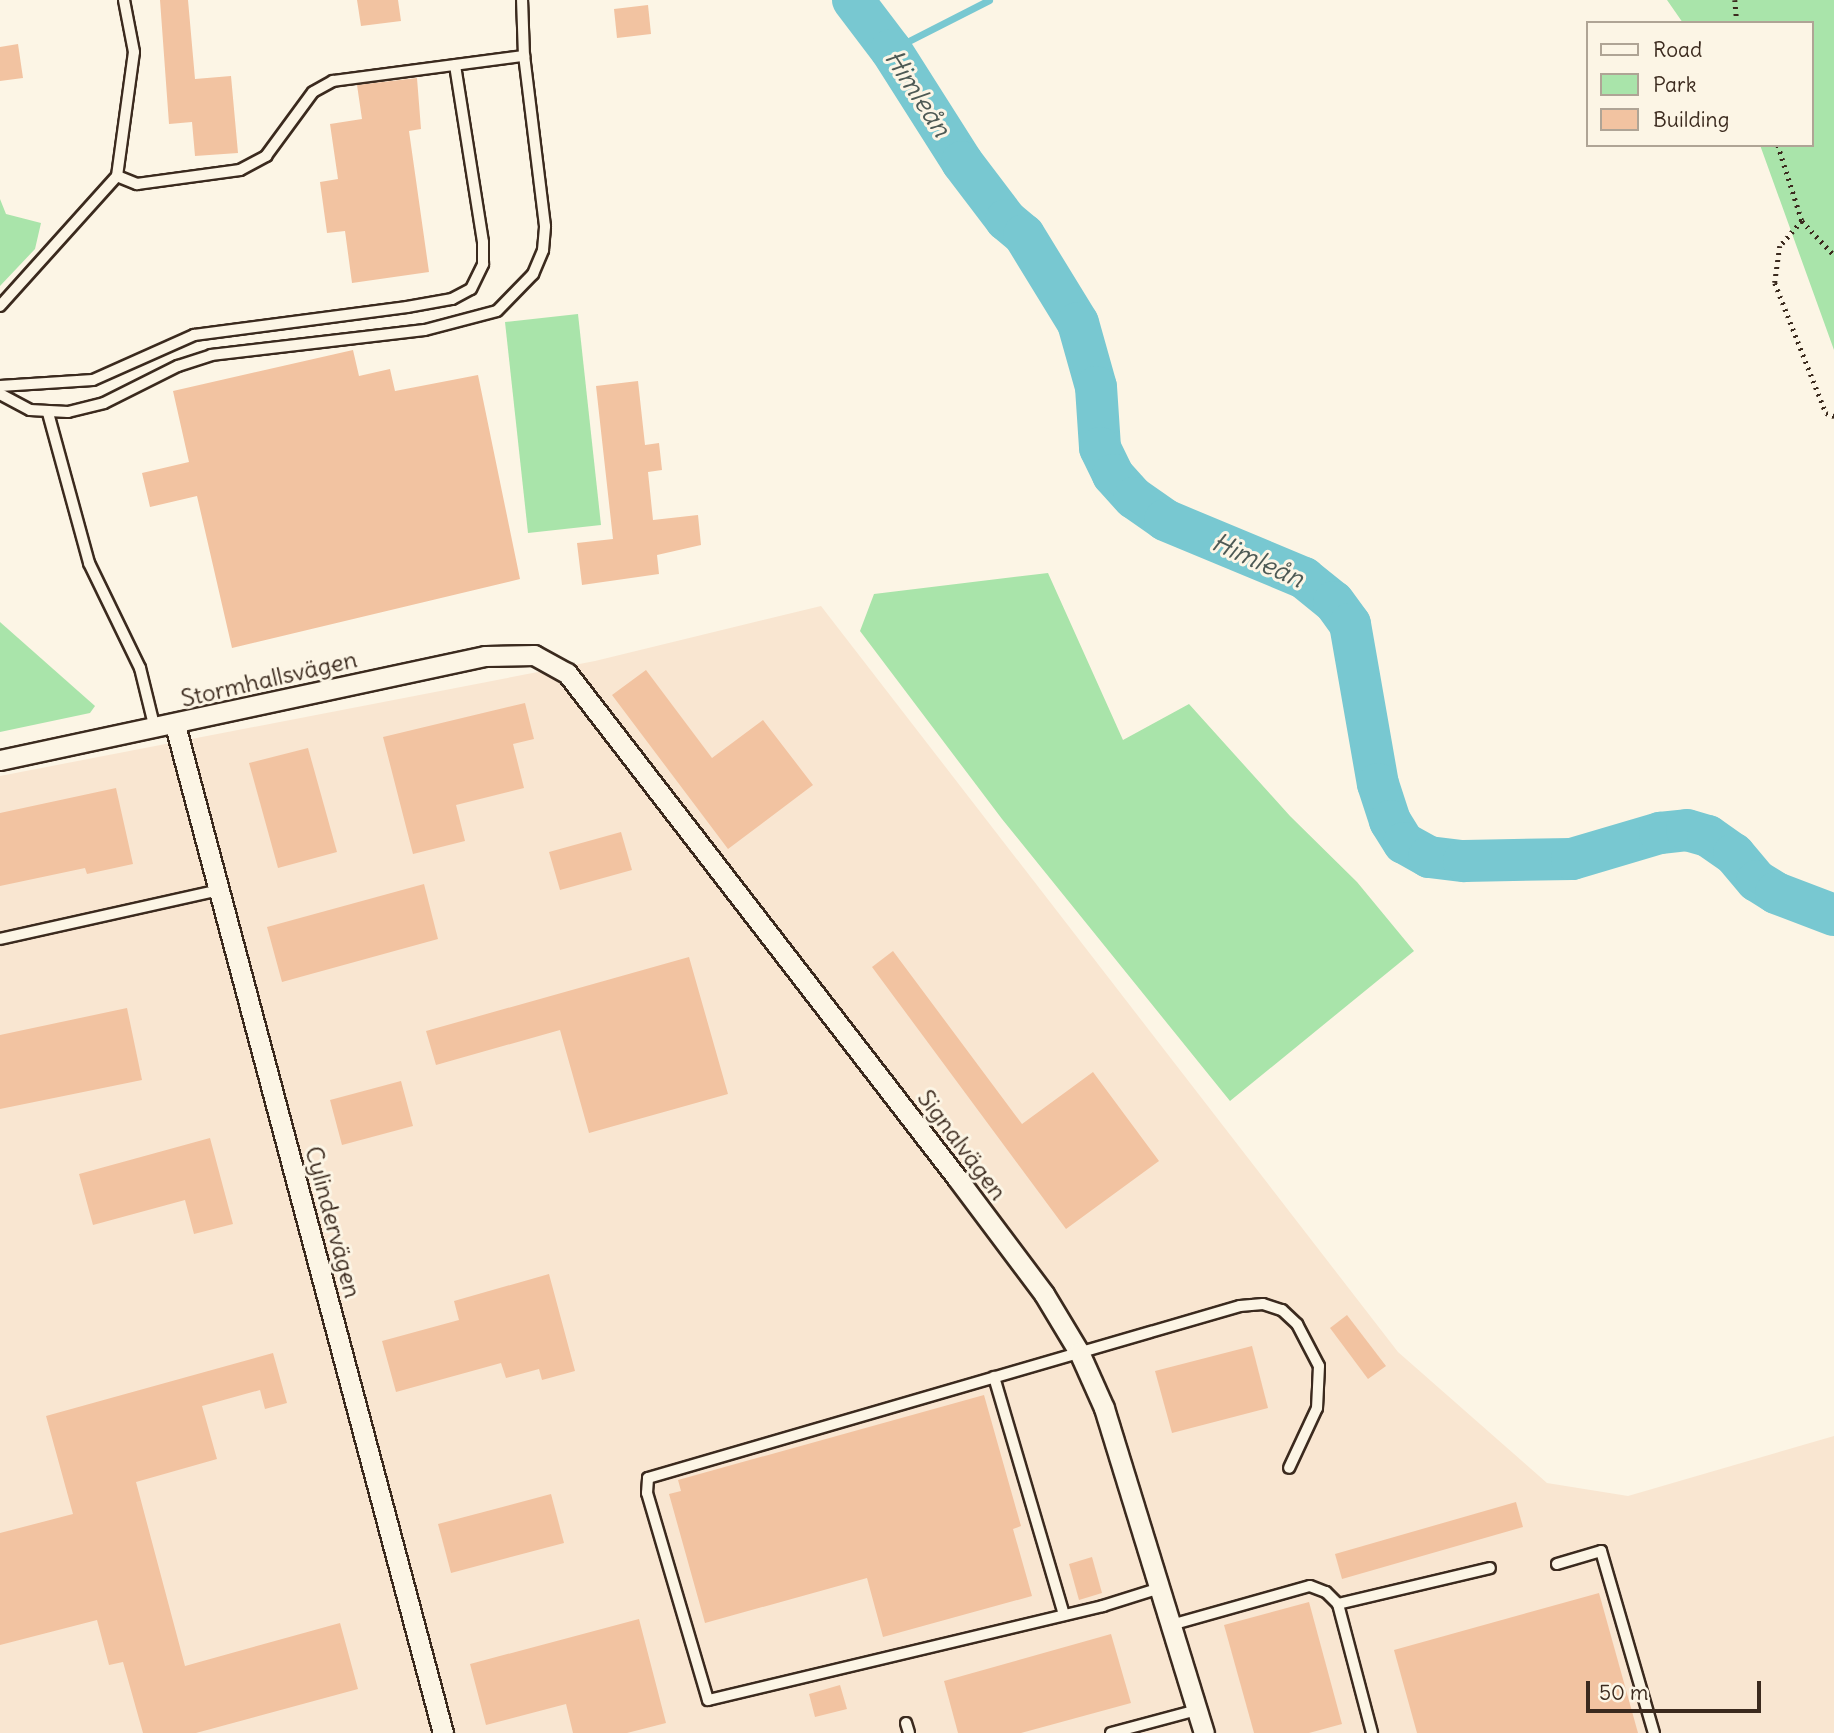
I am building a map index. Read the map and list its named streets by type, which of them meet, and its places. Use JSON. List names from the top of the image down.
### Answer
{
  "streets": {
    "street": ["Stormhallsvägen", "Signalvägen", "Cylindervägen"]
  },
  "crossings": [
    ["Stormhallsvägen", "Signalvägen"],
    ["Stormhallsvägen", "Cylindervägen"]
  ],
  "water": ["Himleån"],
  "legend": ["Road", "Park", "Building"],
  "scale_bar": "50 m"
}
